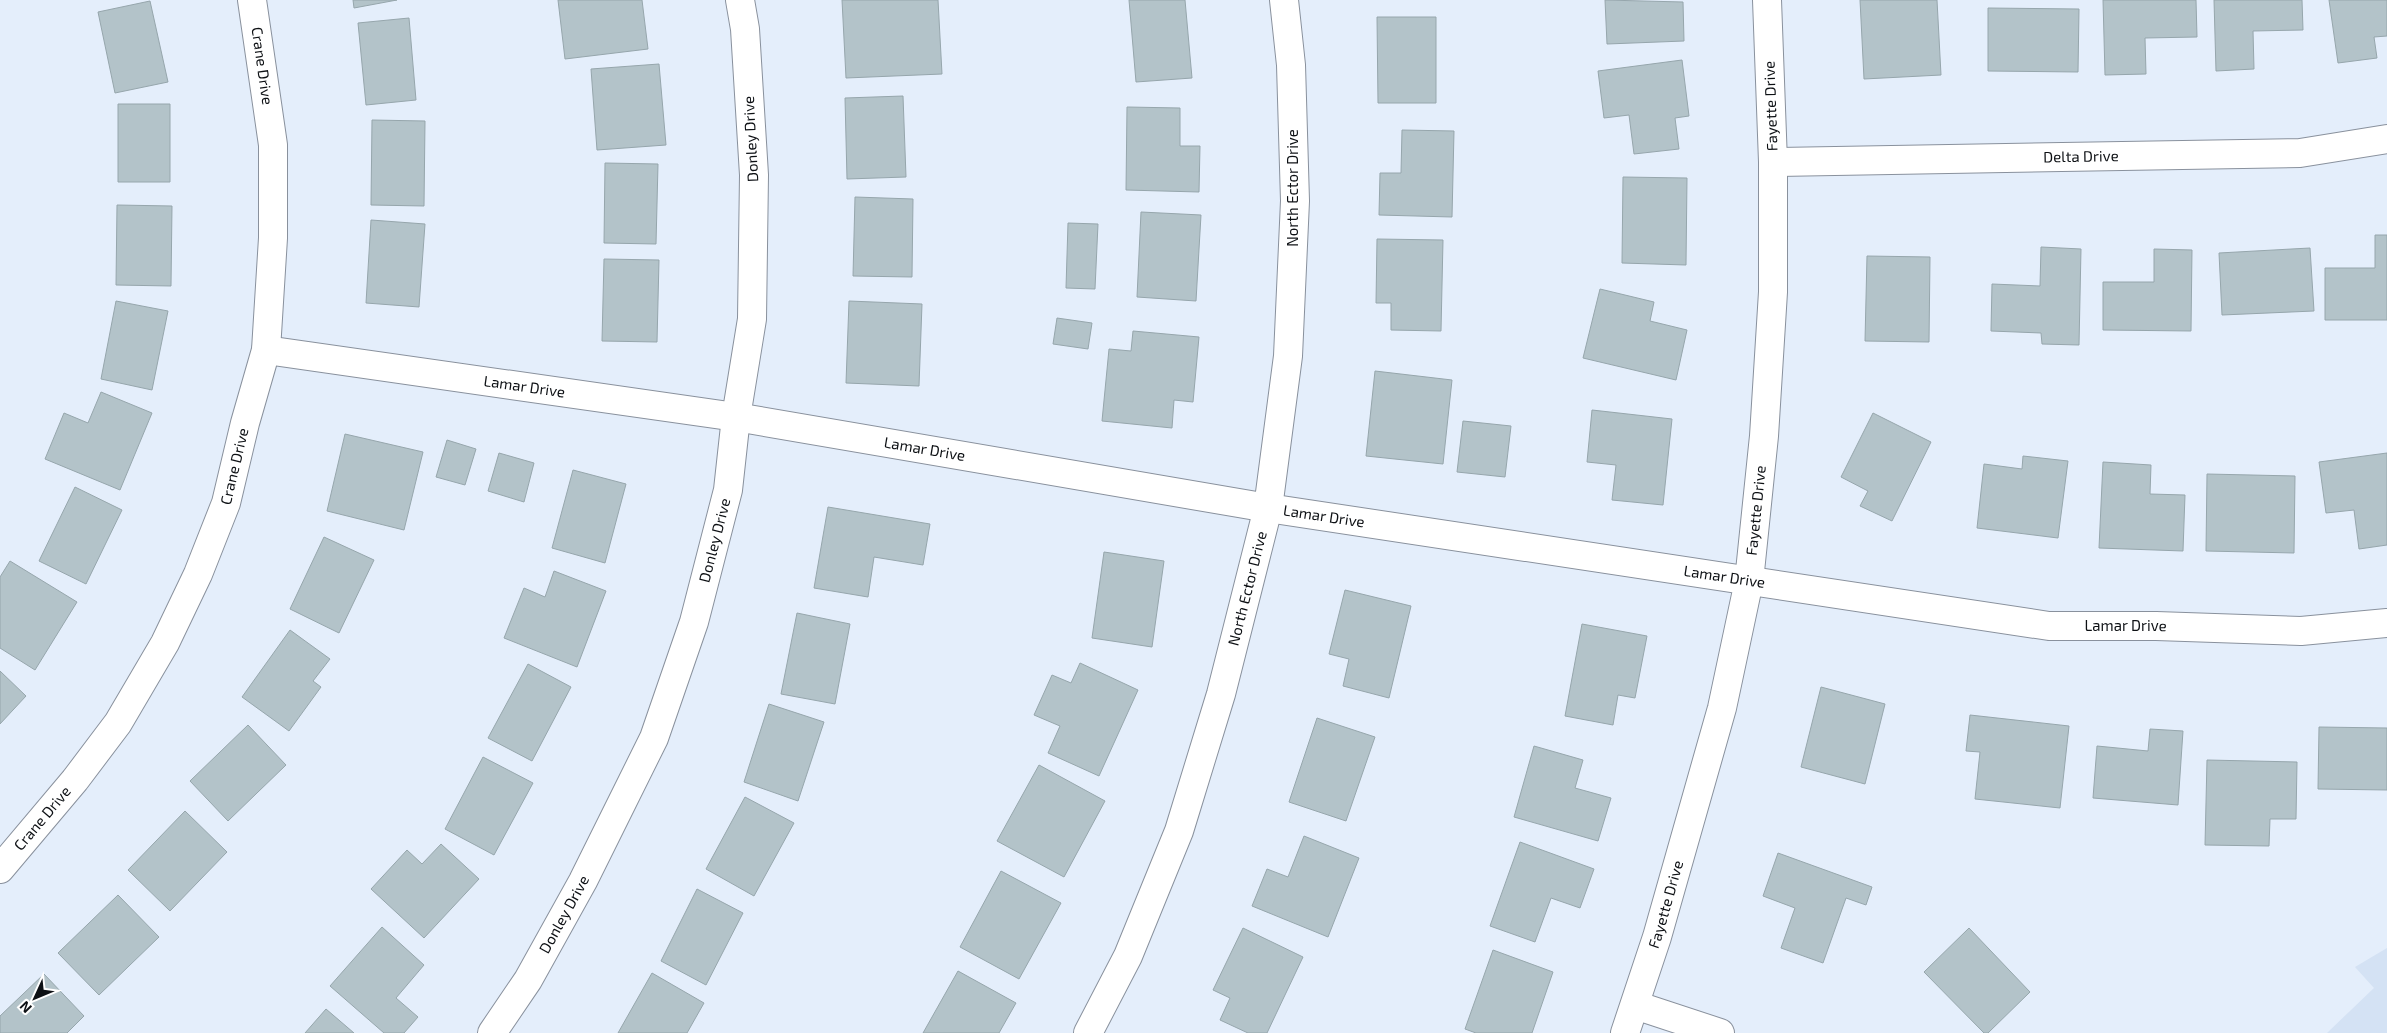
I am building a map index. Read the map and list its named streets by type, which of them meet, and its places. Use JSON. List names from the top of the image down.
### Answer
{
  "streets": {
    "street": [
      "Crane Drive",
      "Fayette Drive",
      "Donley Drive",
      "Delta Drive",
      "North Ector Drive",
      "Lamar Drive"
    ]
  },
  "crossings": [
    ["Crane Drive", "Lamar Drive"],
    ["Fayette Drive", "Delta Drive"],
    ["Fayette Drive", "Lamar Drive"],
    ["Donley Drive", "Lamar Drive"],
    ["North Ector Drive", "Lamar Drive"]
  ],
  "north": "bottom left"
}
